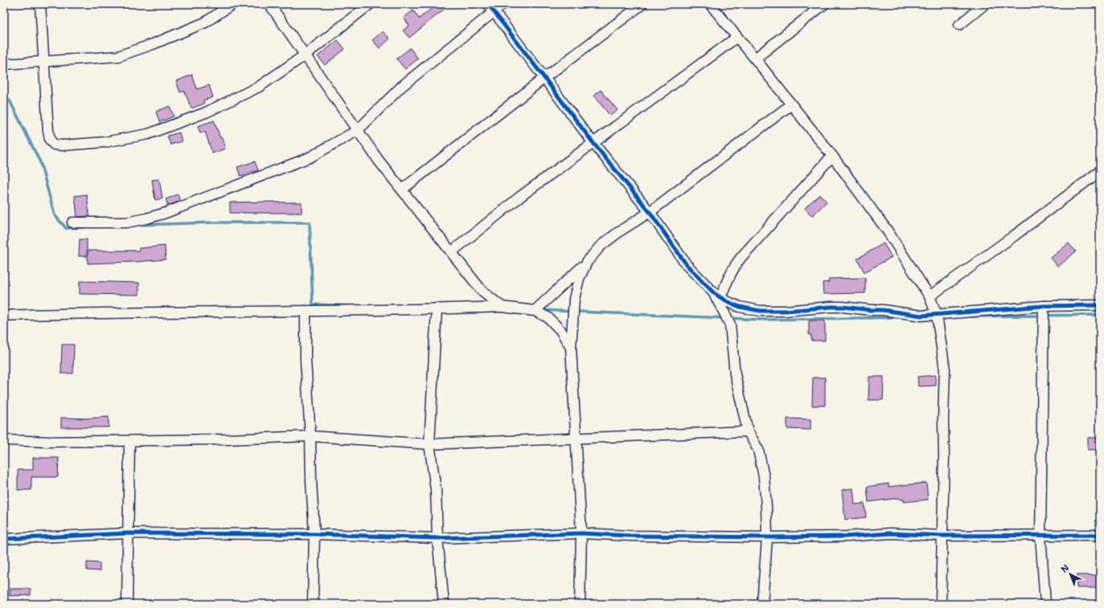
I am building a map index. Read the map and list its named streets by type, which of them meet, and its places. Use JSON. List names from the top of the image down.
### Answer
{
  "north": "top left"
}
